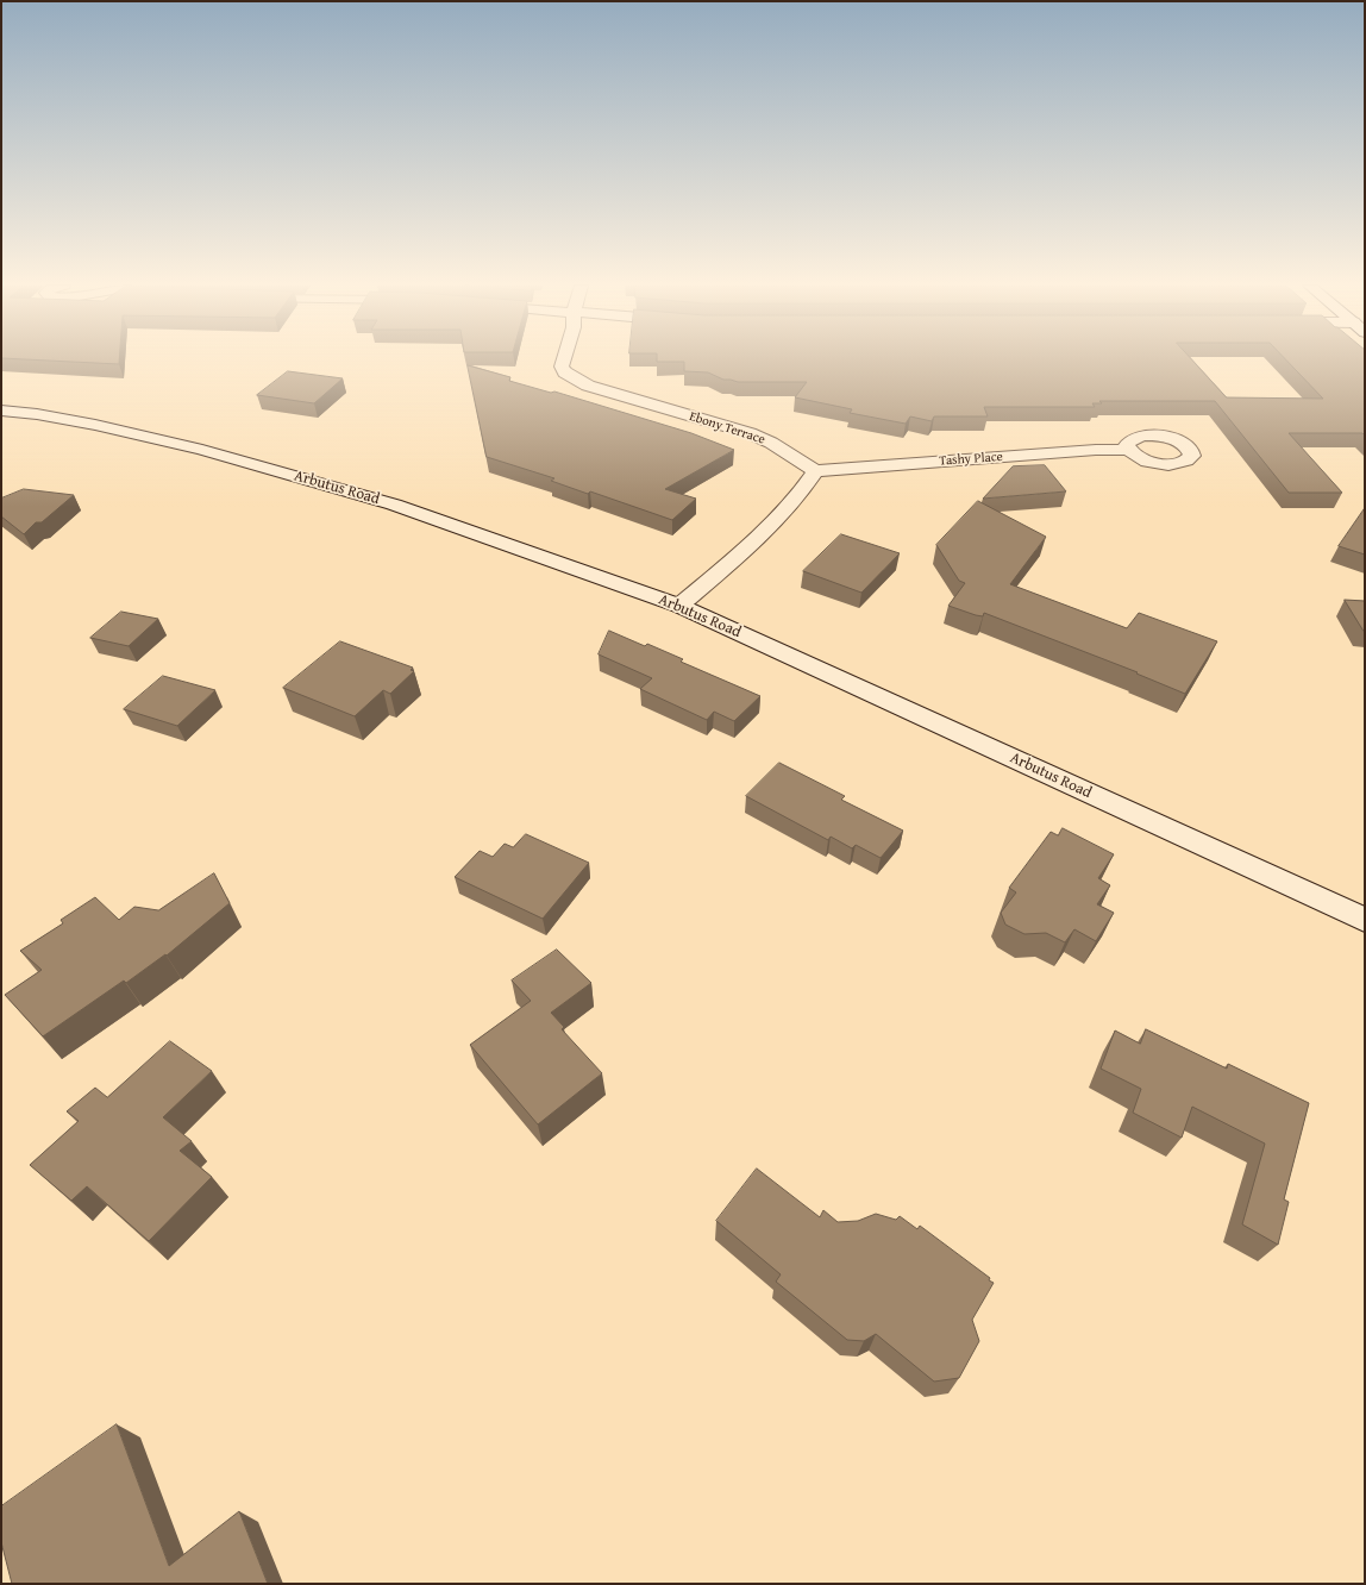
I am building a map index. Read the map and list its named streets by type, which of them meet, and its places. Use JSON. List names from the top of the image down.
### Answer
{
  "streets": {
    "street": ["Ebony Terrace", "Tashy Place", "Arbutus Road"]
  },
  "crossings": [
    ["Ebony Terrace", "Tashy Place"]
  ]
}
